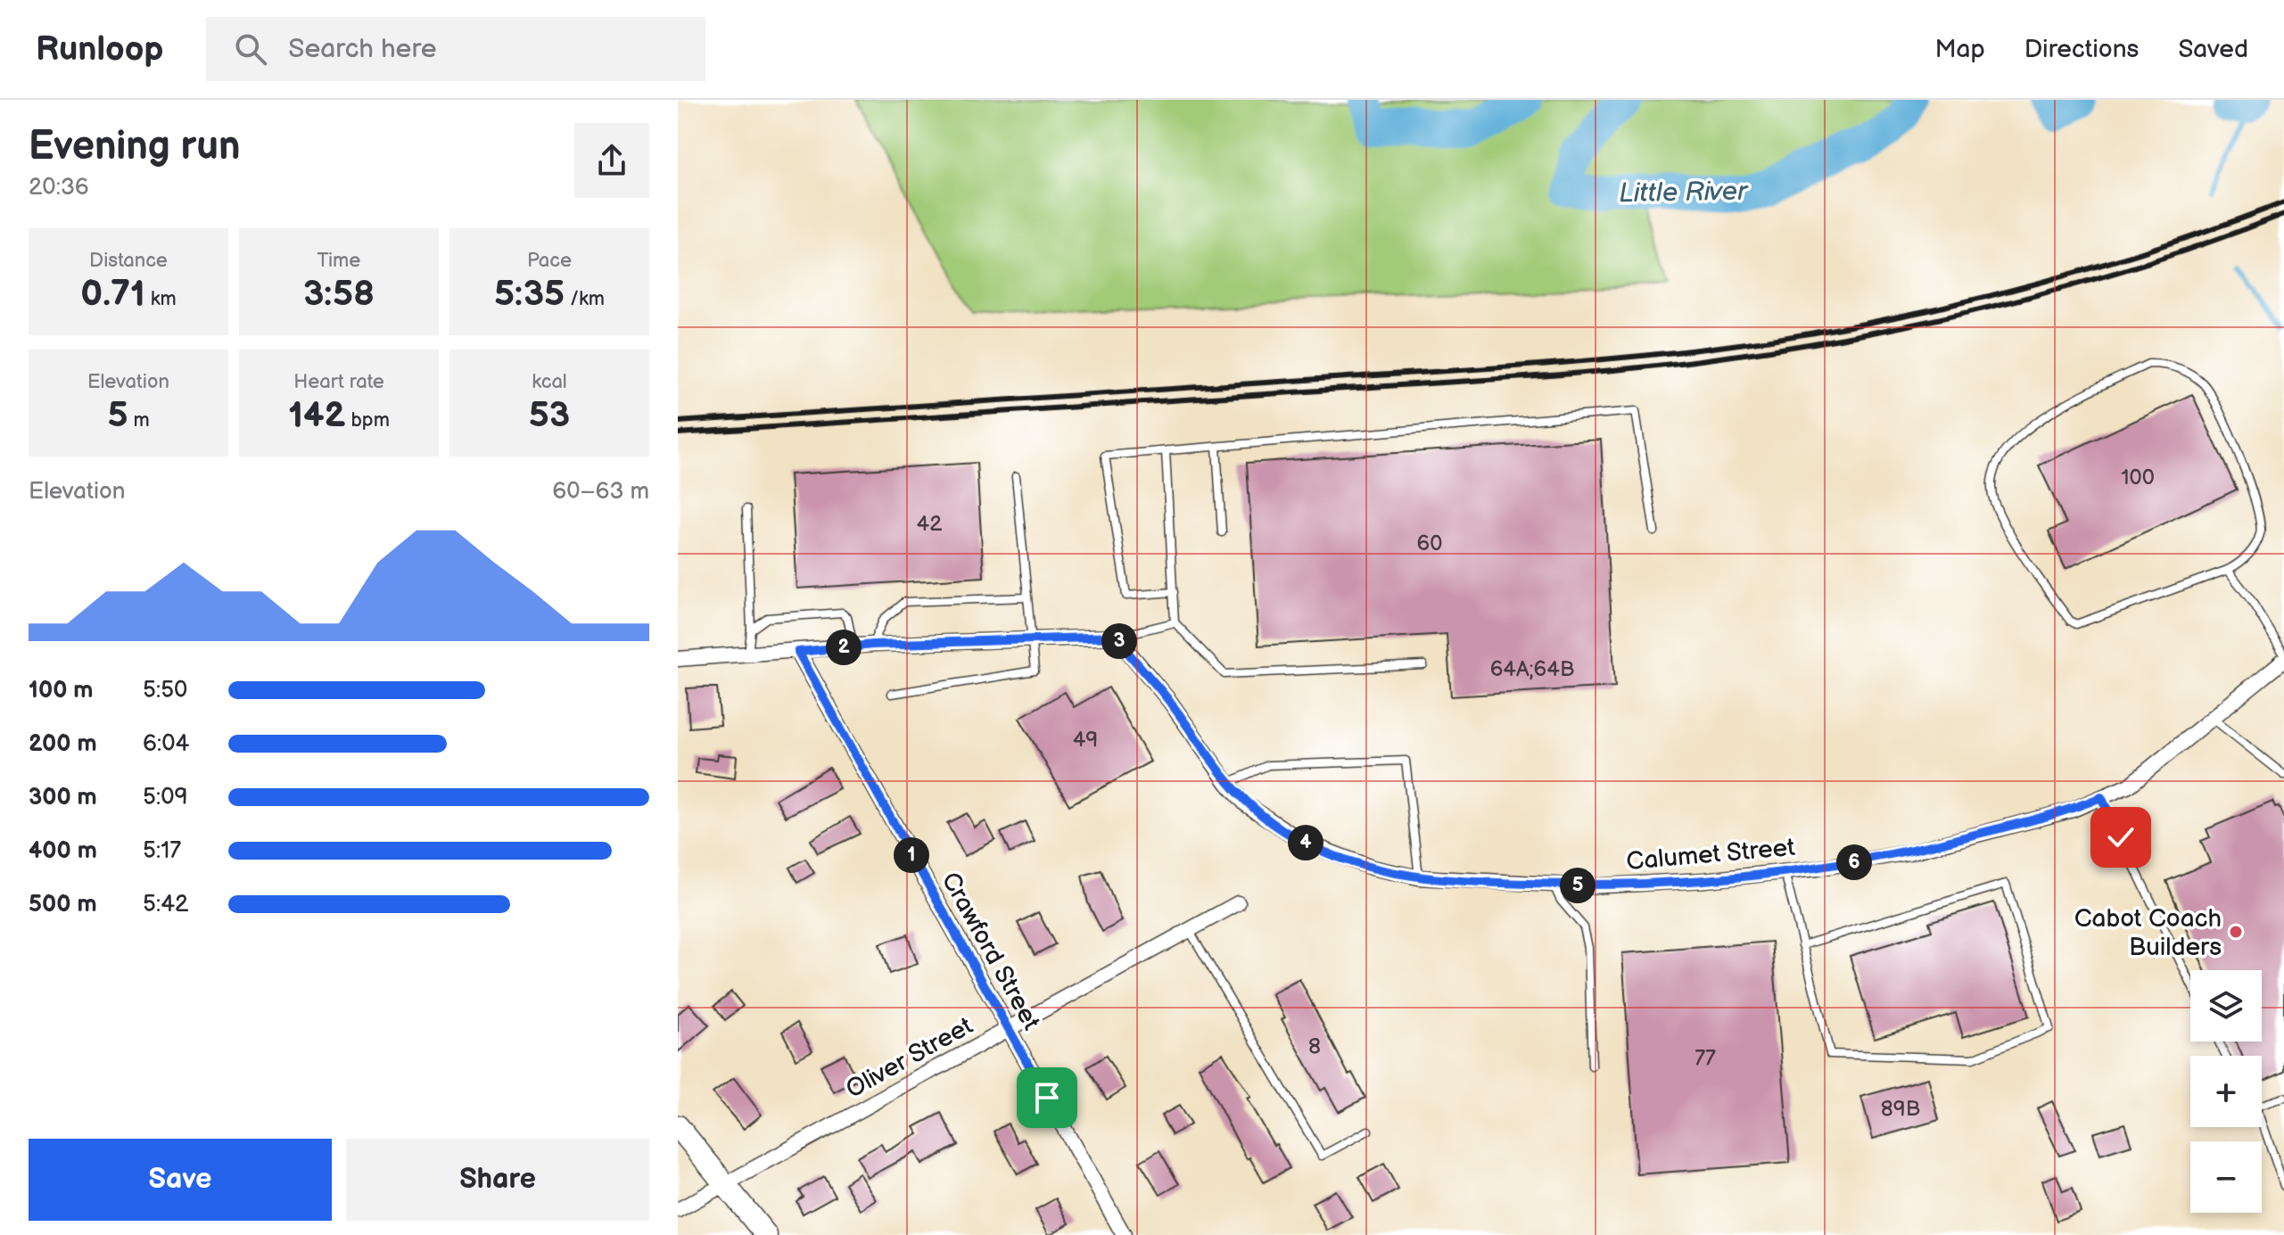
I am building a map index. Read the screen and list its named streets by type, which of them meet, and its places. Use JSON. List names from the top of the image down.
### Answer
{
  "streets": {
    "street": ["Calumet Street", "Crawford Street", "Oliver Street"]
  },
  "crossings": [
    ["Crawford Street", "Oliver Street"]
  ],
  "water": ["Little River"],
  "places": ["Cabot Coach Builders"],
  "house_numbers": [
    "100",
    "42",
    "60",
    "64A;64B",
    "49",
    "8",
    "77",
    "89B"
  ],
  "page": {
    "header": "Runloop",
    "search": "Search here",
    "nav": ["Map", "Directions", "Saved"],
    "heading": ["Evening run", "20:36"],
    "stats": [
      ["Distance", "0.71 km"],
      ["Time", "3:58"],
      ["Pace", "5:35 /km"],
      ["Elevation", "5 m"],
      ["Heart rate", "142 bpm"],
      ["kcal", "53"]
    ],
    "chart": ["Elevation", "60–63 m"],
    "pins": [
      "3",
      "2",
      "4",
      "1",
      "6",
      "5"
    ],
    "list": [
      {
        "name": "100 m",
        "note": "5:50"
      },
      {
        "name": "200 m",
        "note": "6:04"
      },
      {
        "name": "300 m",
        "note": "5:09"
      },
      {
        "name": "400 m",
        "note": "5:17"
      },
      {
        "name": "500 m",
        "note": "5:42"
      }
    ],
    "map_buttons": ["+", "−"],
    "buttons": ["Save", "Share"]
  }
}
